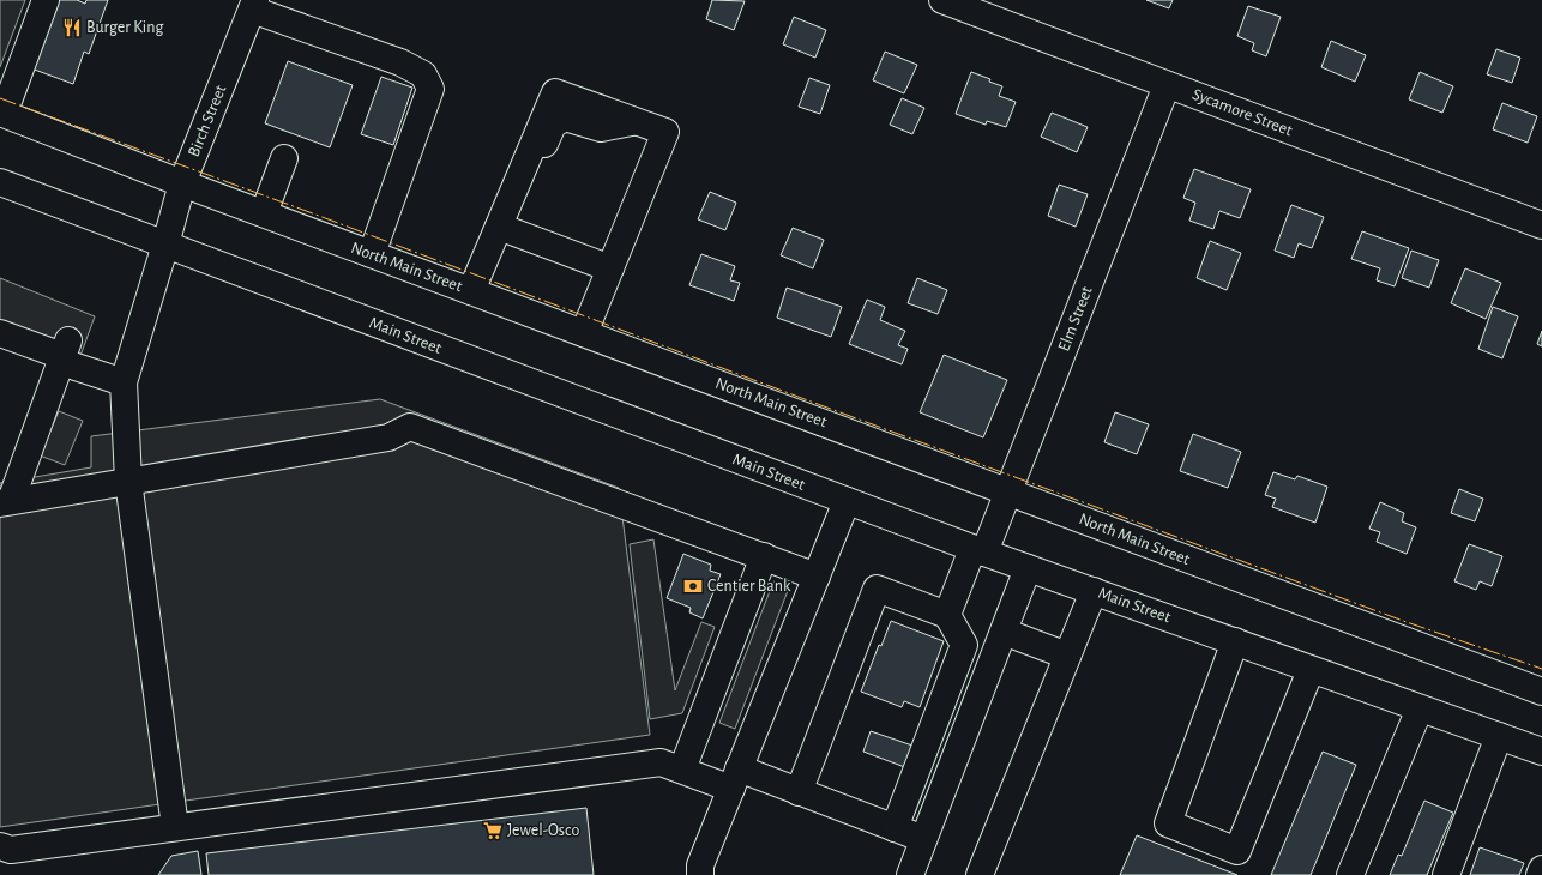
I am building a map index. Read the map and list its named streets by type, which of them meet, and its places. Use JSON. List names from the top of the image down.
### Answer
{
  "streets": {
    "street": [
      "Sycamore Street",
      "Birch Street",
      "North Main Street",
      "Elm Street",
      "Main Street"
    ]
  },
  "crossings": [
    ["Sycamore Street", "Elm Street"],
    ["Birch Street", "North Main Street"],
    ["Birch Street", "Main Street"],
    ["North Main Street", "Elm Street"],
    ["Elm Street", "Main Street"]
  ],
  "places": {
    "restaurant": ["Burger King"],
    "bank": ["Centier Bank"],
    "supermarket": ["Jewel-Osco"]
  }
}
